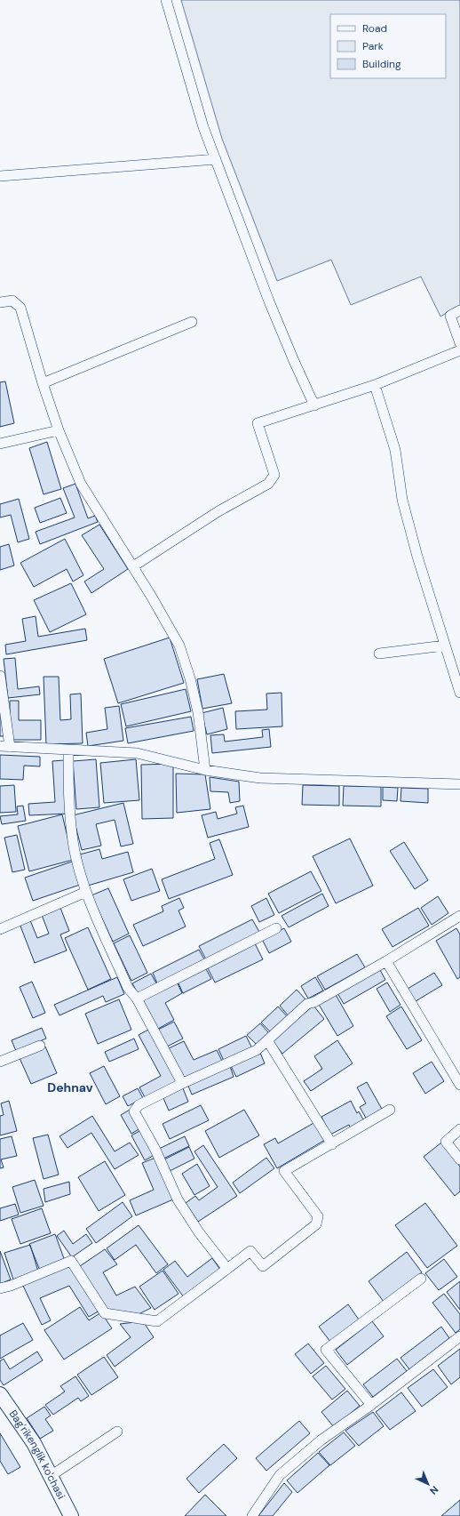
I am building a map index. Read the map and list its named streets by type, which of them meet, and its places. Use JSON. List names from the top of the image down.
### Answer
{
  "streets": {
    "main road": ["Bag'rikenglik ko'chasi"]
  },
  "districts": ["Dehnav"],
  "legend": ["Road", "Park", "Building"],
  "north": "bottom right"
}
